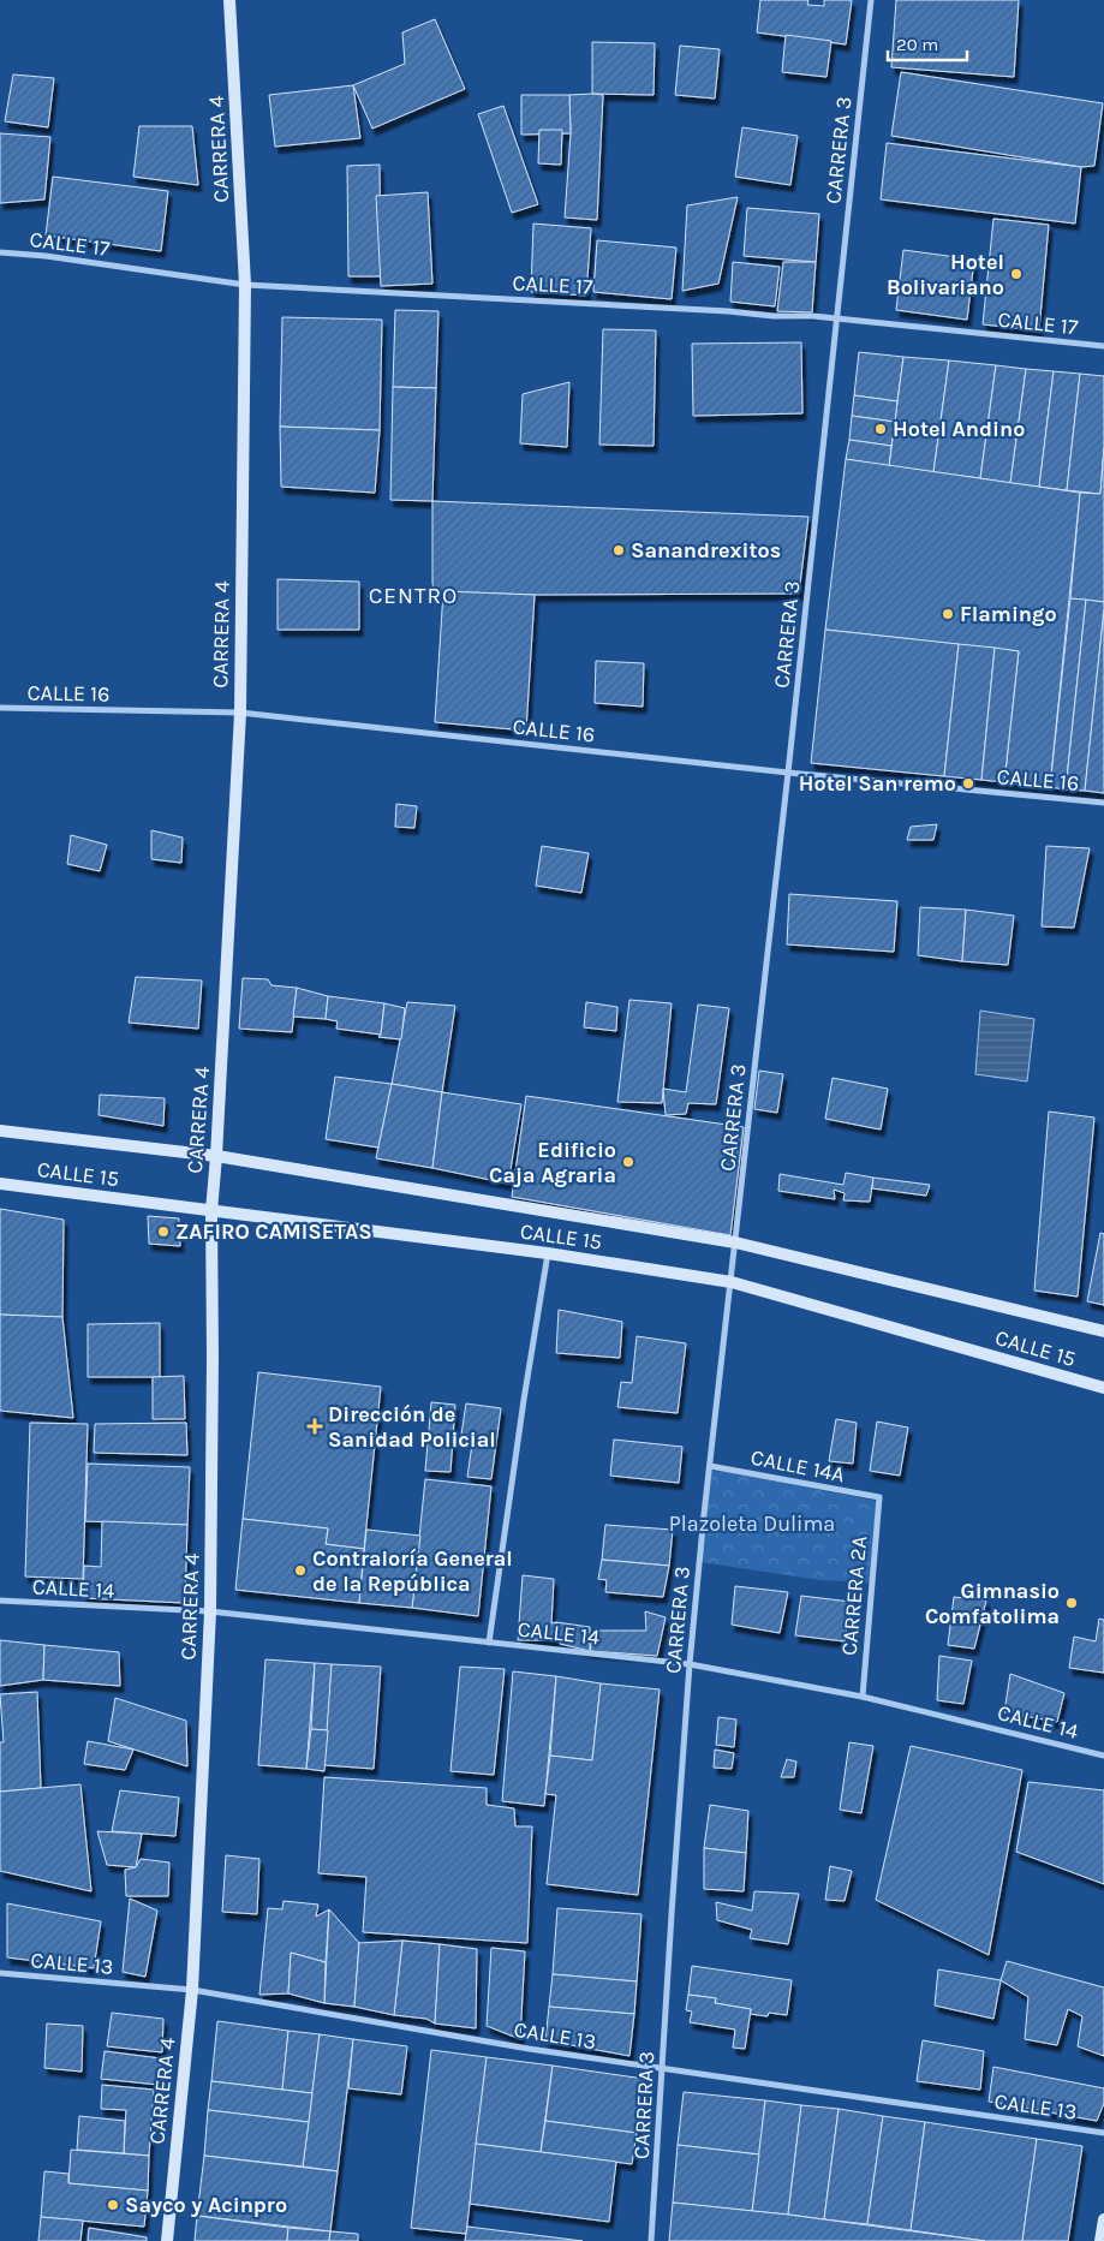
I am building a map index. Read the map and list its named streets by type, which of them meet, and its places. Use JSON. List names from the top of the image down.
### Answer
{
  "streets": {
    "street": [
      "CARRERA 4",
      "CARRERA 3",
      "CALLE 17",
      "CALLE 16",
      "CALLE 15",
      "CALLE 14A",
      "CALLE 14",
      "CARRERA 2A",
      "CALLE 13"
    ]
  },
  "crossings": [
    ["CARRERA 4", "CALLE 17"],
    ["CARRERA 4", "CALLE 16"],
    ["CARRERA 4", "CALLE 15"],
    ["CARRERA 4", "CALLE 14"],
    ["CARRERA 4", "CALLE 13"],
    ["CARRERA 3", "CALLE 17"],
    ["CARRERA 3", "CALLE 16"],
    ["CARRERA 3", "CALLE 15"],
    ["CARRERA 3", "CALLE 14A"],
    ["CARRERA 3", "CALLE 14"],
    ["CARRERA 3", "CALLE 13"],
    ["CALLE 14A", "CARRERA 2A"],
    ["CALLE 14", "CARRERA 2A"]
  ],
  "districts": ["CENTRO"],
  "parks": ["Plazoleta Dulima"],
  "places": {
    "other": [
      "Hotel Bolivariano",
      "Hotel Andino",
      "Sanandrexitos",
      "Flamingo",
      "Hotel San remo",
      "Edificio Caja Agraria",
      "ZAFIRO CAMISETAS",
      "Contraloría General de la República",
      "Gimnasio Comfatolima",
      "Sayco y Acinpro"
    ],
    "health": ["Dirección de Sanidad Policial"]
  },
  "scale_bar": "20 m"
}
